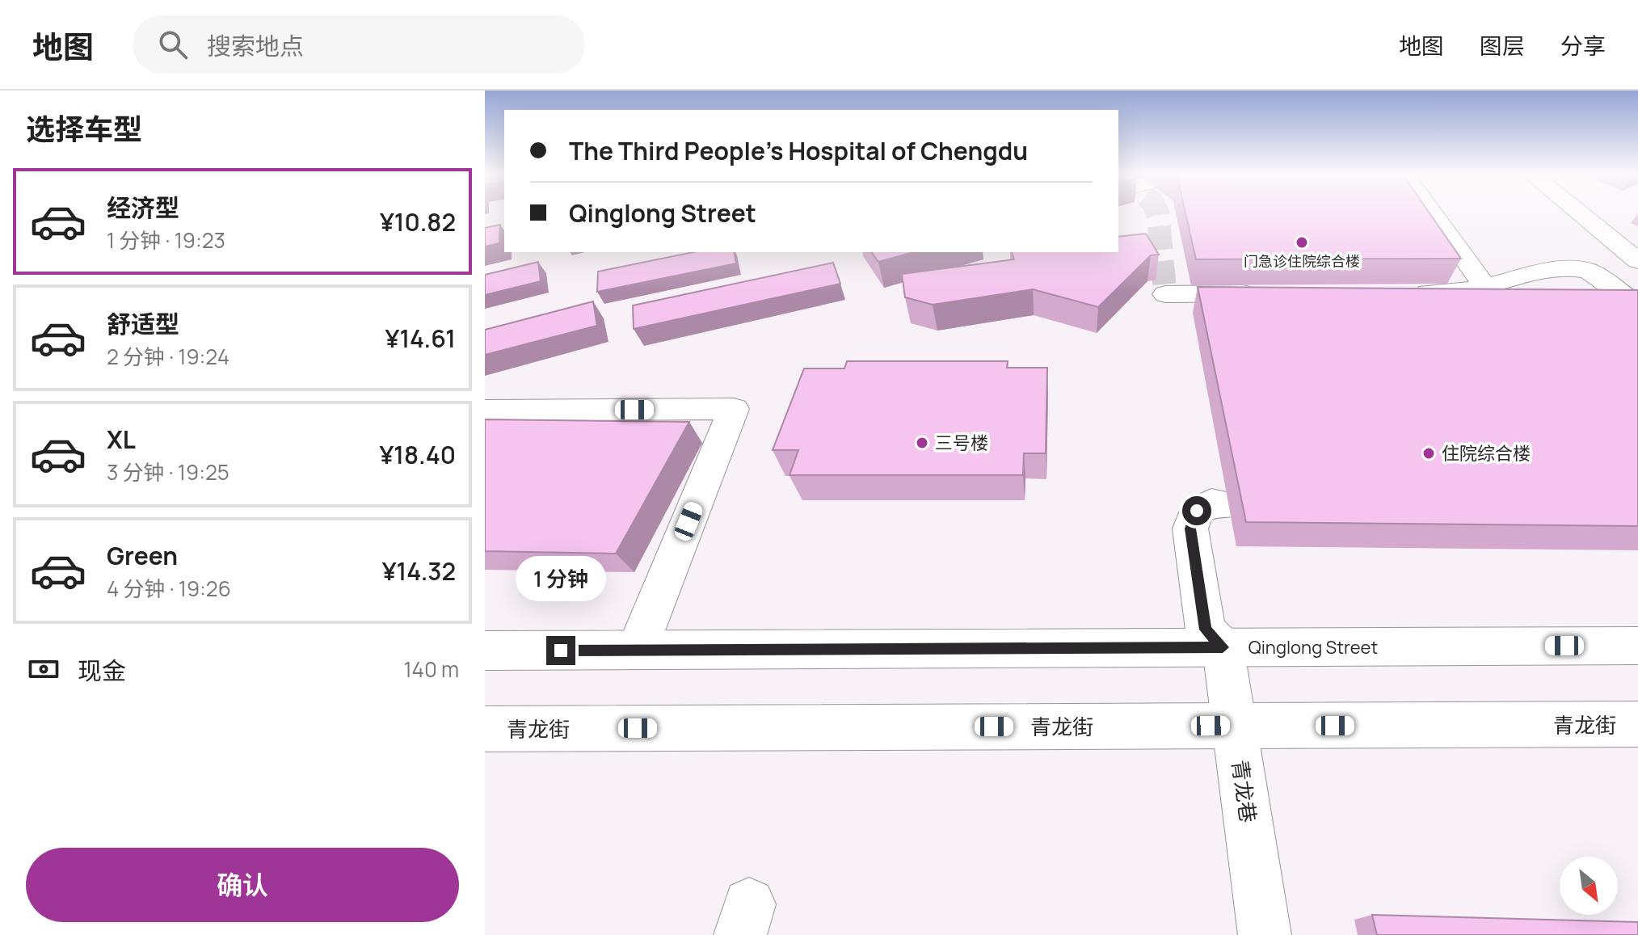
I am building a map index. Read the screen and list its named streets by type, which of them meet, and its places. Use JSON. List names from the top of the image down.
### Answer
{
  "streets": {
    "main road": ["Qinglong Street", "青龙街", "青龙巷"]
  },
  "crossings": [
    ["Qinglong Street", "青龙巷"],
    ["青龙街", "青龙巷"]
  ],
  "places": ["门急诊住院综合楼", "三号楼", "住院综合楼"],
  "north": "bottom right",
  "page": {
    "header": "地图",
    "search": "搜索地点",
    "nav": ["地图", "图层", "分享"],
    "heading": "选择车型",
    "banner": ["The Third People's Hospital of Chengdu", "Qinglong Street"],
    "list": [
      {
        "name": "经济型",
        "note": "1 分钟 · 19:23",
        "value": "¥10.82"
      },
      {
        "name": "舒适型",
        "note": "2 分钟 · 19:24",
        "value": "¥14.61"
      },
      {
        "name": "XL",
        "note": "3 分钟 · 19:25",
        "value": "¥18.40"
      },
      {
        "name": "Green",
        "note": "4 分钟 · 19:26",
        "value": "¥14.32"
      }
    ],
    "bubble": "1 分钟",
    "pay": ["现金", "140 m"],
    "buttons": "确认"
  }
}
